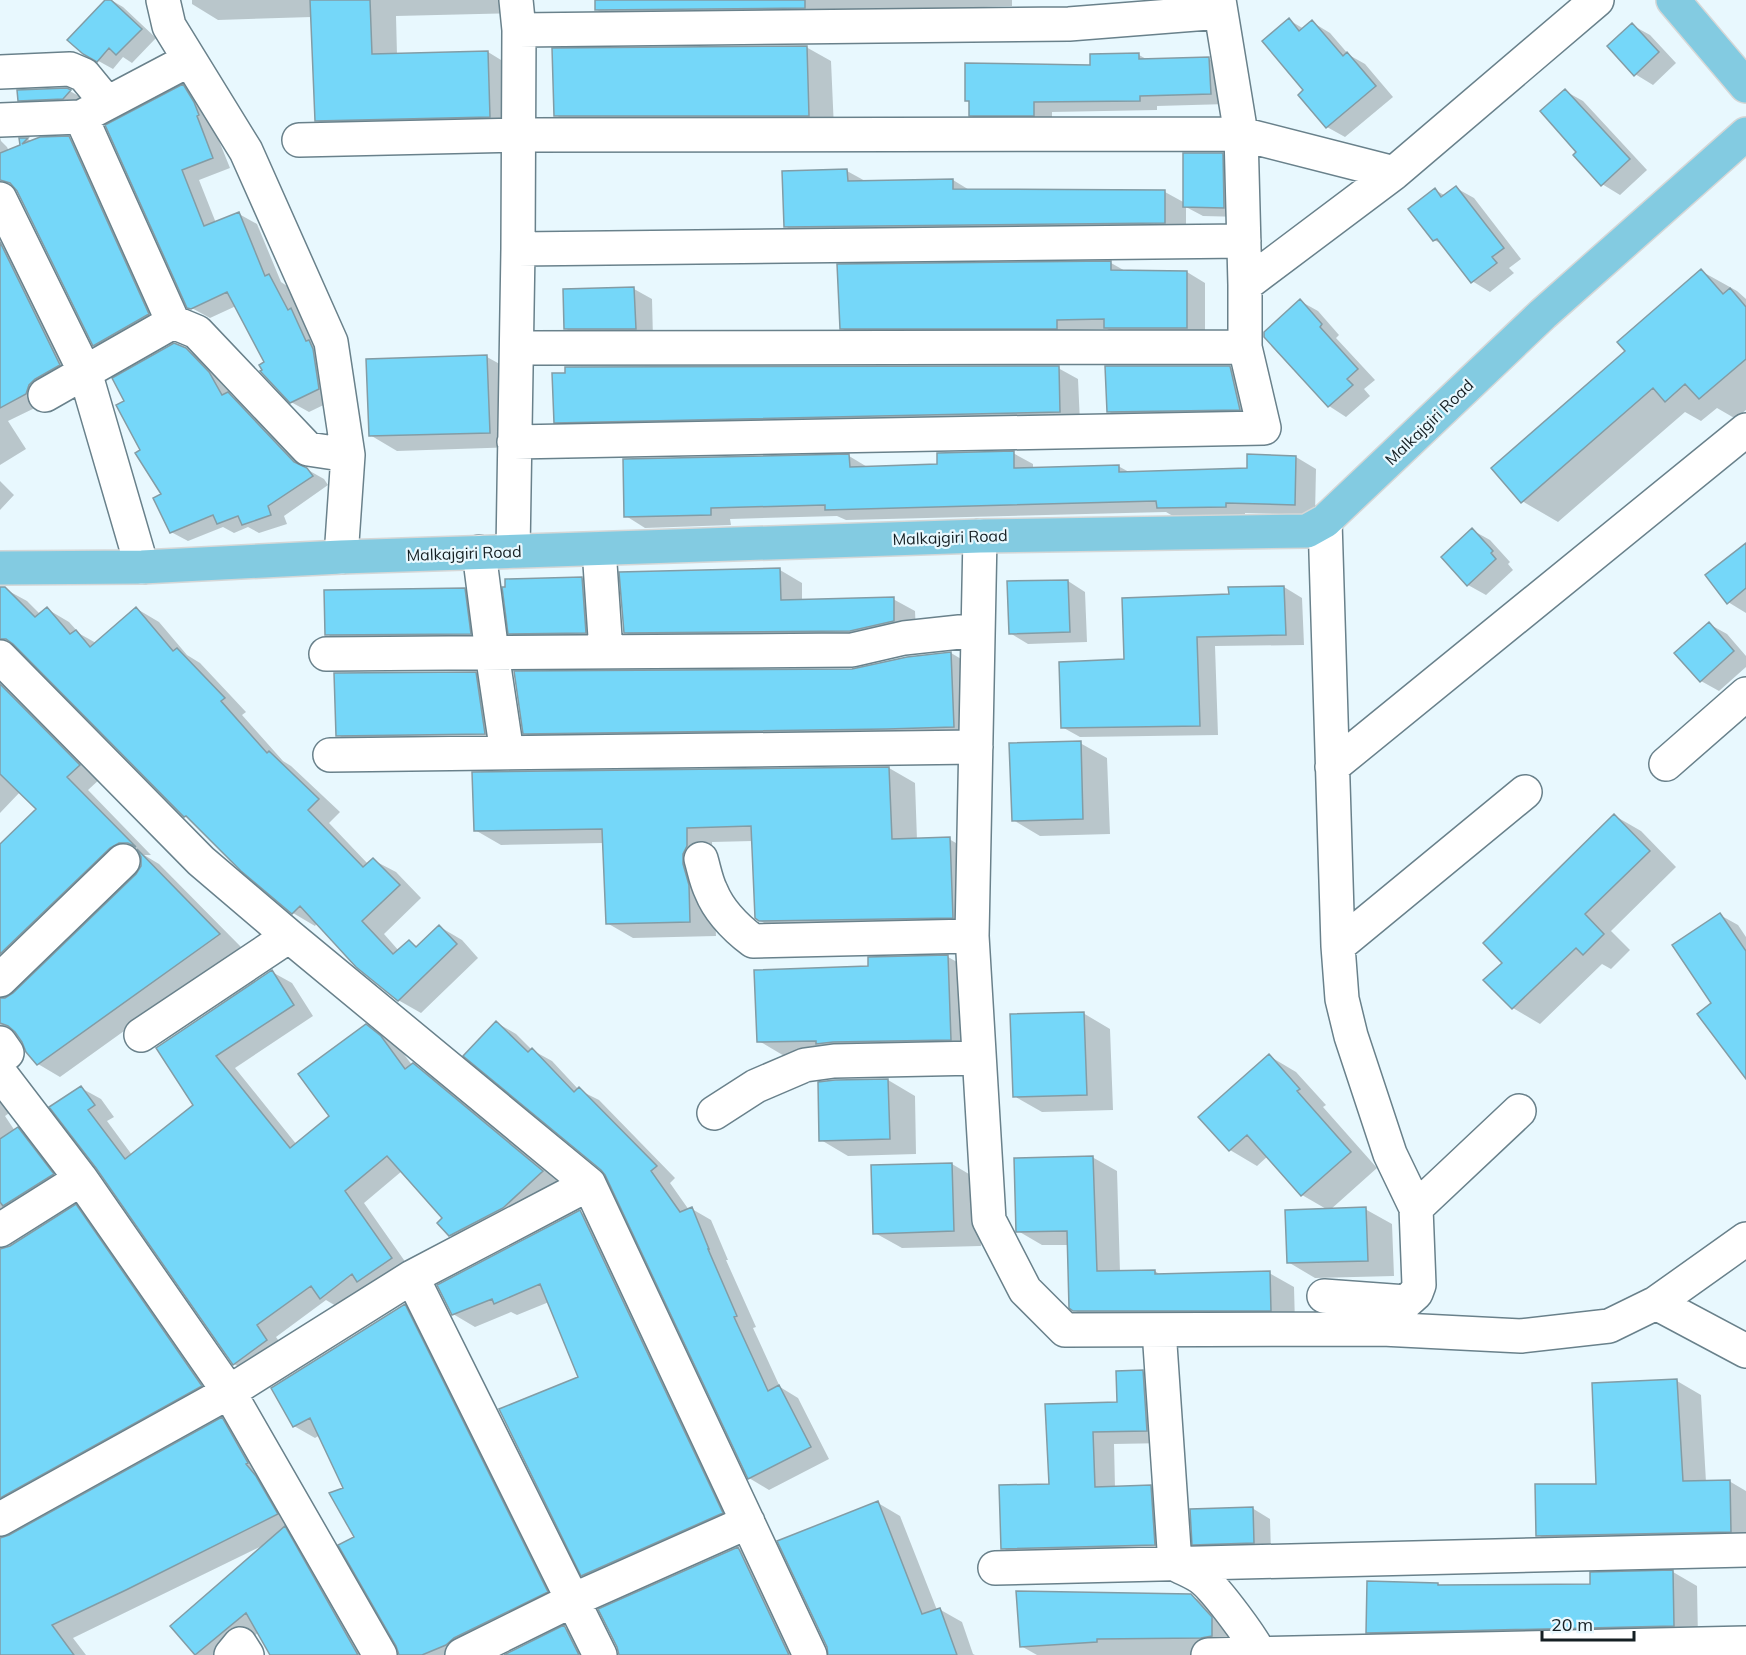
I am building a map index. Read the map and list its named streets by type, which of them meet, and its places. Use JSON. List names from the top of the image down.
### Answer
{
  "streets": {
    "main road": ["Malkajgiri Road"]
  },
  "scale_bar": "20 m"
}
